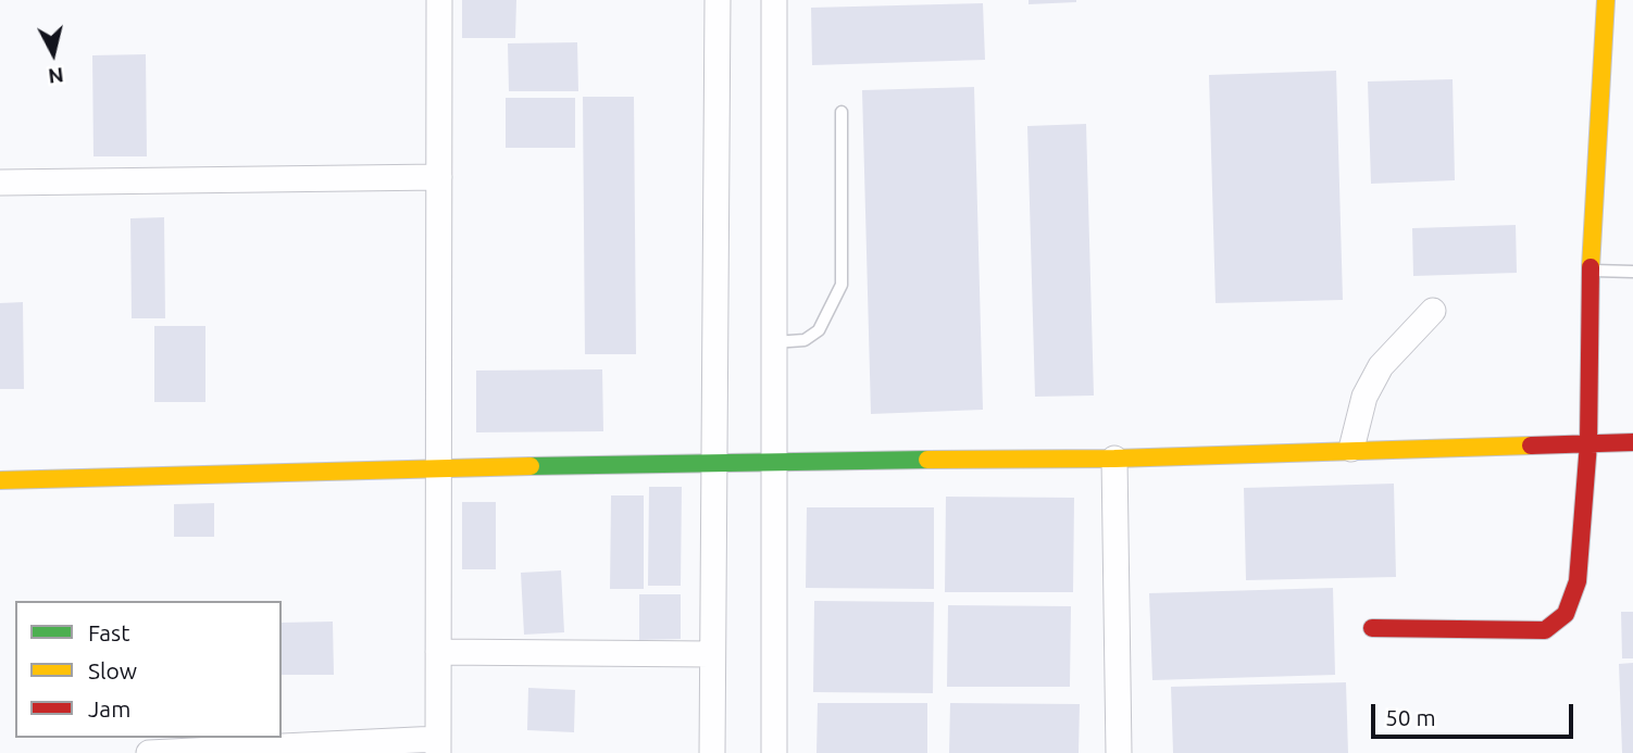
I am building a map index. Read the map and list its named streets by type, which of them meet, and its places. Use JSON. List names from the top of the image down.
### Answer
{
  "legend": ["Fast", "Slow", "Jam"],
  "scale_bar": "50 m",
  "north": "bottom"
}
